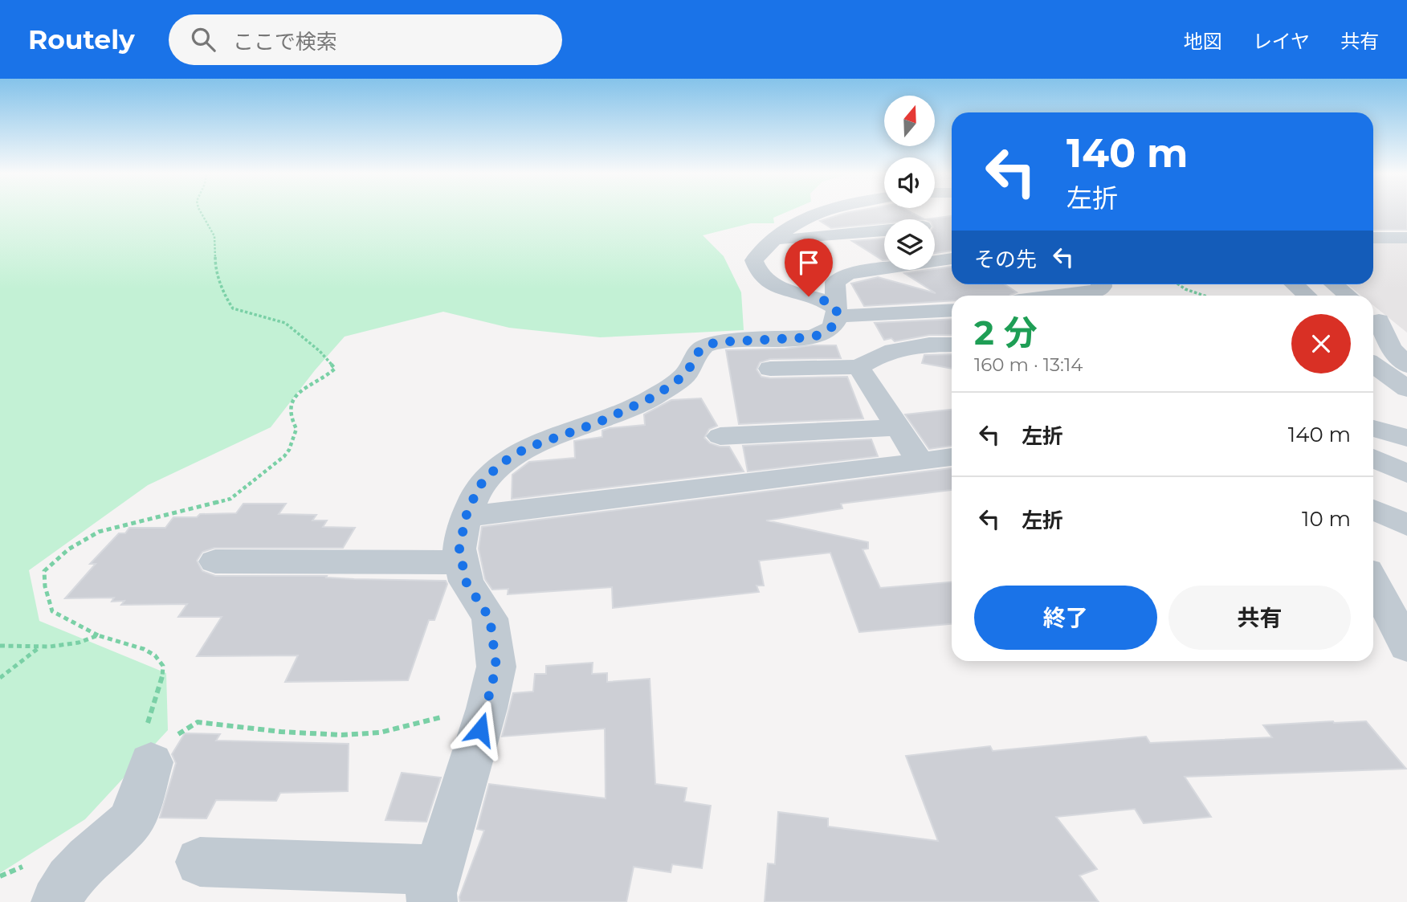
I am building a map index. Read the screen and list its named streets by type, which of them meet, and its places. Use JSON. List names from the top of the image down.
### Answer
{
  "north": "top",
  "page": {
    "header": "Routely",
    "search": "ここで検索",
    "nav": ["地図", "レイヤ", "共有"],
    "turn": ["140 m", "左折"],
    "then": "その先",
    "heading": ["2 分", "160 m · 13:14"],
    "list": [
      {
        "name": "左折",
        "value": "140 m"
      },
      {
        "name": "左折",
        "value": "10 m"
      }
    ],
    "buttons": ["終了", "共有"]
  }
}
